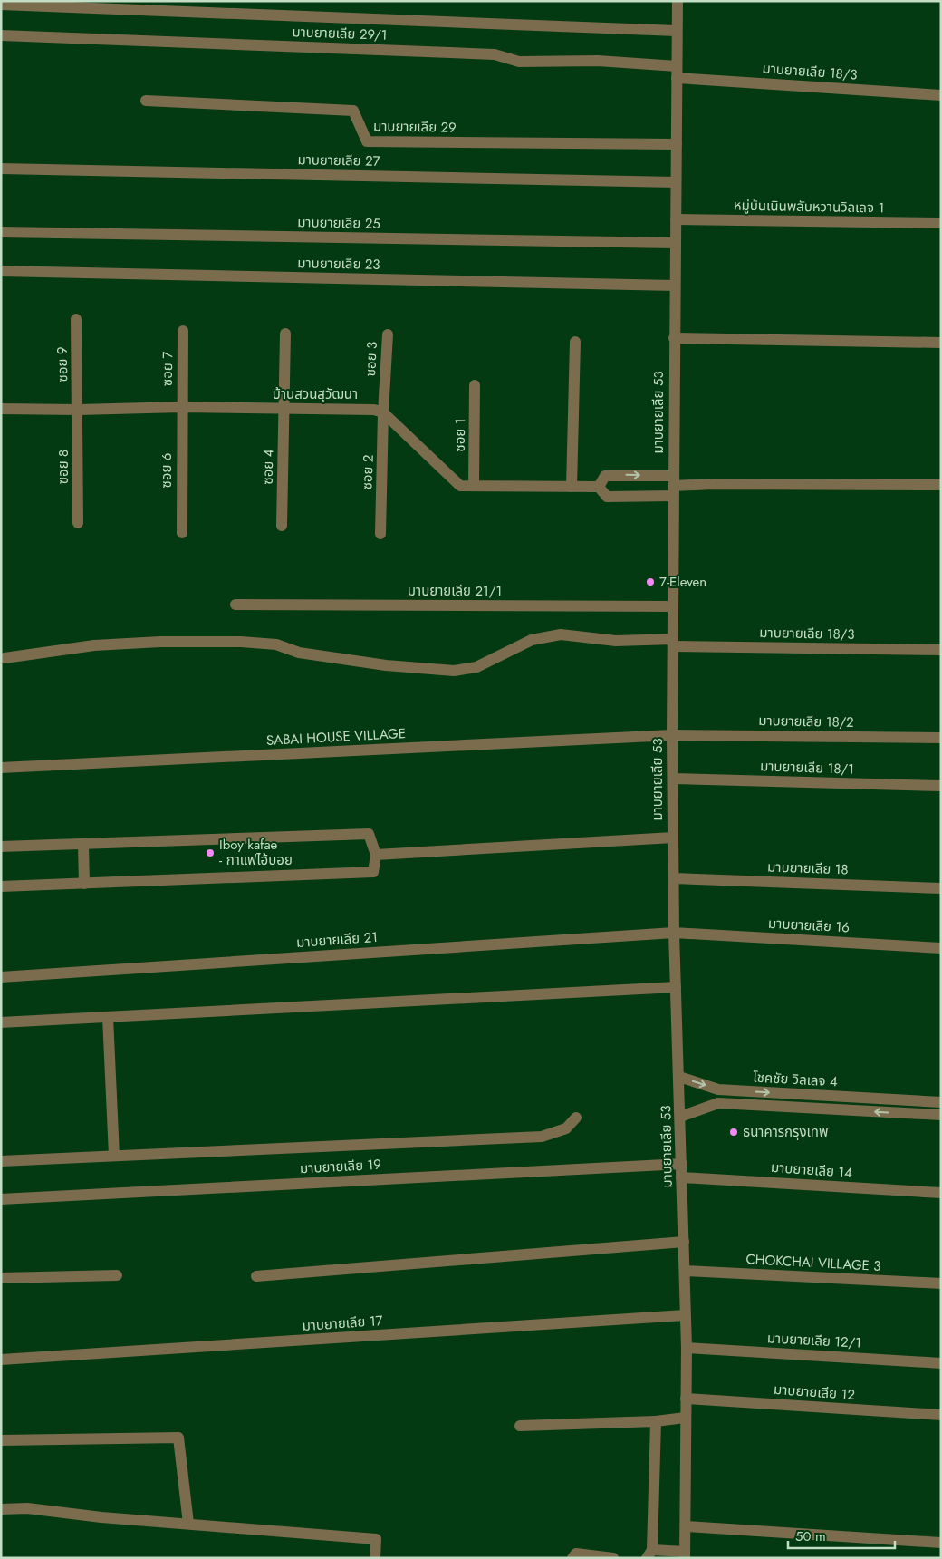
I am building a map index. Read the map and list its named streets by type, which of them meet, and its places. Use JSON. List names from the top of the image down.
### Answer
{
  "streets": {
    "street": [
      "มาบยายเลีย 29/1",
      "มาบยายเลีย 18/3",
      "มาบยายเลีย 29",
      "มาบยายเลีย 27",
      "หมู่บ้นเนินพลับหวานวิลเลจ 1",
      "มาบยายเลีย 25",
      "มาบยายเลีย 23",
      "ซอย 3",
      "ซอย 9",
      "ซอย 7",
      "บ้านสวนสุวัฒนา",
      "มาบยายเลีย 53",
      "ซอย 1",
      "ซอย 8",
      "ซอย 4",
      "ซอย 6",
      "ซอย 2",
      "มาบยายเลีย 21/1",
      "มาบยายเลีย 18/2",
      "SABAI HOUSE VILLAGE",
      "มาบยายเลีย 18/1",
      "มาบยายเลีย 18",
      "มาบยายเลีย 16",
      "มาบยายเลีย 21",
      "โชคชัย วิลเลจ 4",
      "มาบยายเลีย 19",
      "มาบยายเลีย 14",
      "CHOKCHAI VILLAGE 3",
      "มาบยายเลีย 17",
      "มาบยายเลีย 12/1",
      "มาบยายเลีย 12"
    ]
  },
  "crossings": [
    ["มาบยายเลีย 29/1", "มาบยายเลีย 18/3"],
    ["มาบยายเลีย 29/1", "มาบยายเลีย 53"],
    ["มาบยายเลีย 18/3", "มาบยายเลีย 53"],
    ["มาบยายเลีย 29", "มาบยายเลีย 53"],
    ["มาบยายเลีย 27", "มาบยายเลีย 53"],
    ["หมู่บ้นเนินพลับหวานวิลเลจ 1", "มาบยายเลีย 53"],
    ["มาบยายเลีย 25", "มาบยายเลีย 53"],
    ["มาบยายเลีย 23", "มาบยายเลีย 53"],
    ["ซอย 3", "บ้านสวนสุวัฒนา"],
    ["ซอย 3", "ซอย 2"],
    ["ซอย 9", "บ้านสวนสุวัฒนา"],
    ["ซอย 9", "ซอย 8"],
    ["ซอย 7", "บ้านสวนสุวัฒนา"],
    ["ซอย 7", "ซอย 6"],
    ["บ้านสวนสุวัฒนา", "ซอย 8"],
    ["บ้านสวนสุวัฒนา", "ซอย 4"],
    ["บ้านสวนสุวัฒนา", "ซอย 6"],
    ["บ้านสวนสุวัฒนา", "ซอย 2"],
    ["มาบยายเลีย 53", "มาบยายเลีย 21/1"],
    ["มาบยายเลีย 53", "มาบยายเลีย 18/2"],
    ["มาบยายเลีย 53", "SABAI HOUSE VILLAGE"],
    ["มาบยายเลีย 53", "มาบยายเลีย 18/1"],
    ["มาบยายเลีย 53", "มาบยายเลีย 18"],
    ["มาบยายเลีย 53", "มาบยายเลีย 16"],
    ["มาบยายเลีย 53", "มาบยายเลีย 21"],
    ["มาบยายเลีย 53", "โชคชัย วิลเลจ 4"],
    ["มาบยายเลีย 53", "มาบยายเลีย 19"],
    ["มาบยายเลีย 53", "มาบยายเลีย 14"],
    ["มาบยายเลีย 53", "CHOKCHAI VILLAGE 3"],
    ["มาบยายเลีย 53", "มาบยายเลีย 17"],
    ["มาบยายเลีย 53", "มาบยายเลีย 12/1"],
    ["มาบยายเลีย 53", "มาบยายเลีย 12"],
    ["มาบยายเลีย 18/2", "SABAI HOUSE VILLAGE"],
    ["มาบยายเลีย 16", "มาบยายเลีย 21"]
  ],
  "places": ["7-Eleven", "Iboy kafae - กาแฟไอ้บอย", "ธนาคารกรุงเทพ"],
  "scale_bar": "50 m"
}
